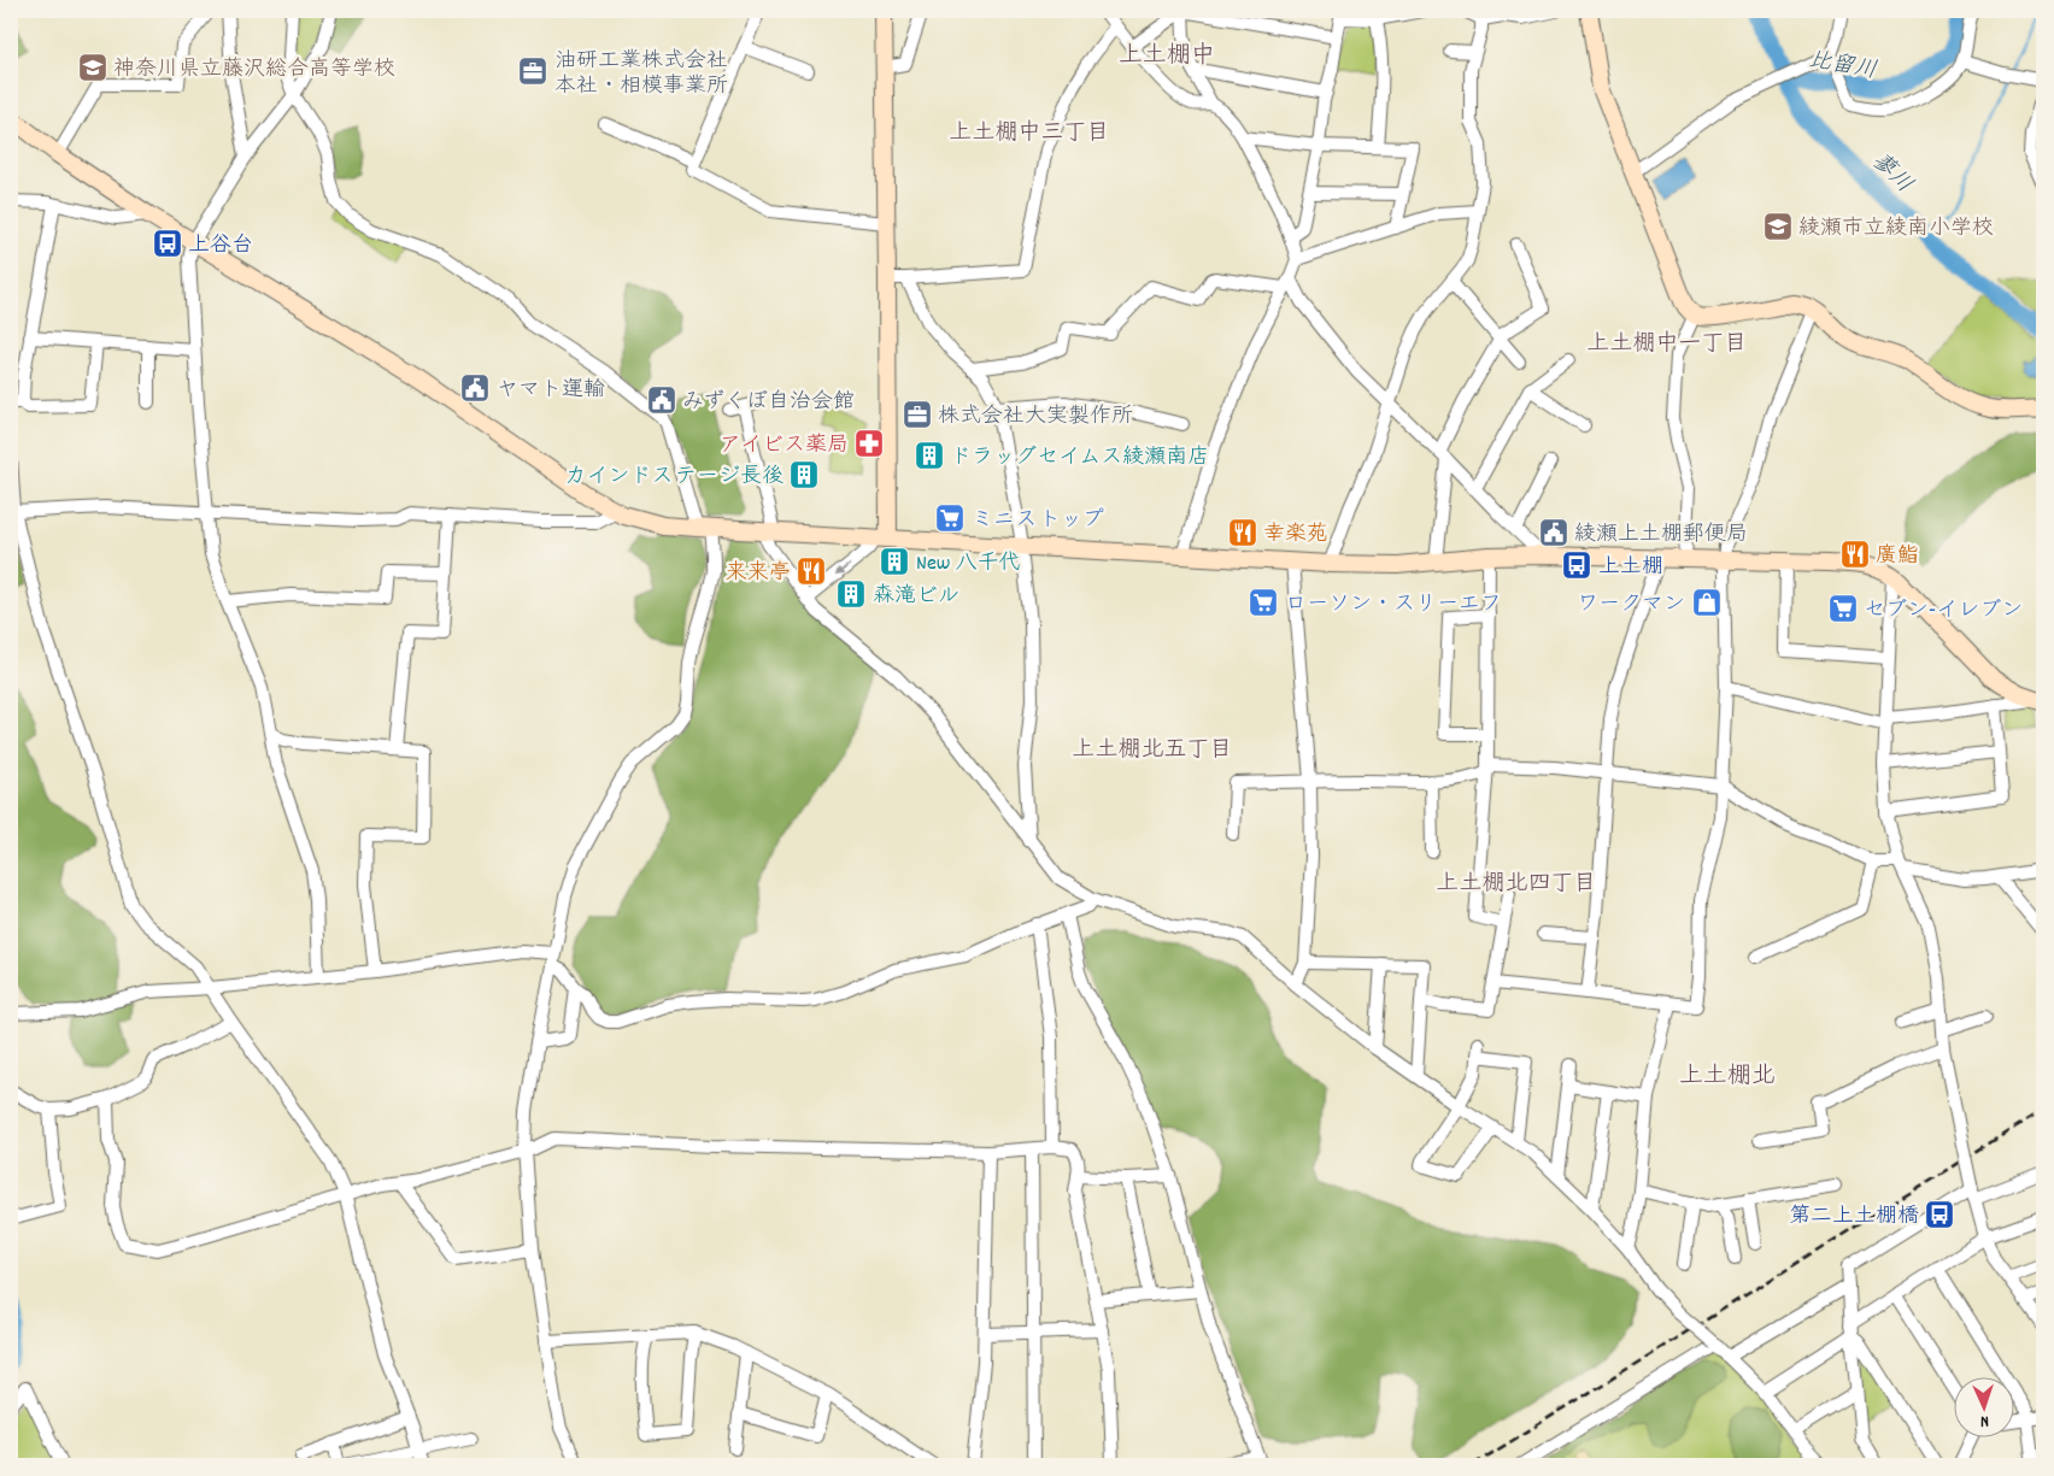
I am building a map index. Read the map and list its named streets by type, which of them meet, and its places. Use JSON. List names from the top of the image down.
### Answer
{
  "districts": [
    "上土棚中",
    "上土棚中三丁目",
    "上土棚中一丁目",
    "上土棚北五丁目",
    "上土棚北四丁目",
    "上土棚北"
  ],
  "water": ["比留川", "蓼川"],
  "places": {
    "school or university": ["神奈川県立藤沢総合高等学校", "綾瀬市立綾南小学校"],
    "office": ["油研工業株式会社 本社・相模事業所", "株式会社大実製作所"],
    "bus stop": ["上谷台", "上土棚", "第二上土棚橋"],
    "public building": ["ヤマト運輸", "みずくぼ自治会館", "綾瀬上土棚郵便局"],
    "pharmacy": ["アイビス薬局"],
    "building": [
      "ドラッグセイムス綾瀬南店",
      "カインドステージ長後",
      "New 八千代",
      "森滝ビル"
    ],
    "supermarket": ["ミニストップ", "ローソン・スリーエフ", "セブン-イレブン"],
    "restaurant": ["幸楽苑", "廣鮨", "来来亭"],
    "shop": ["ワークマン"]
  },
  "north": "bottom"
}
